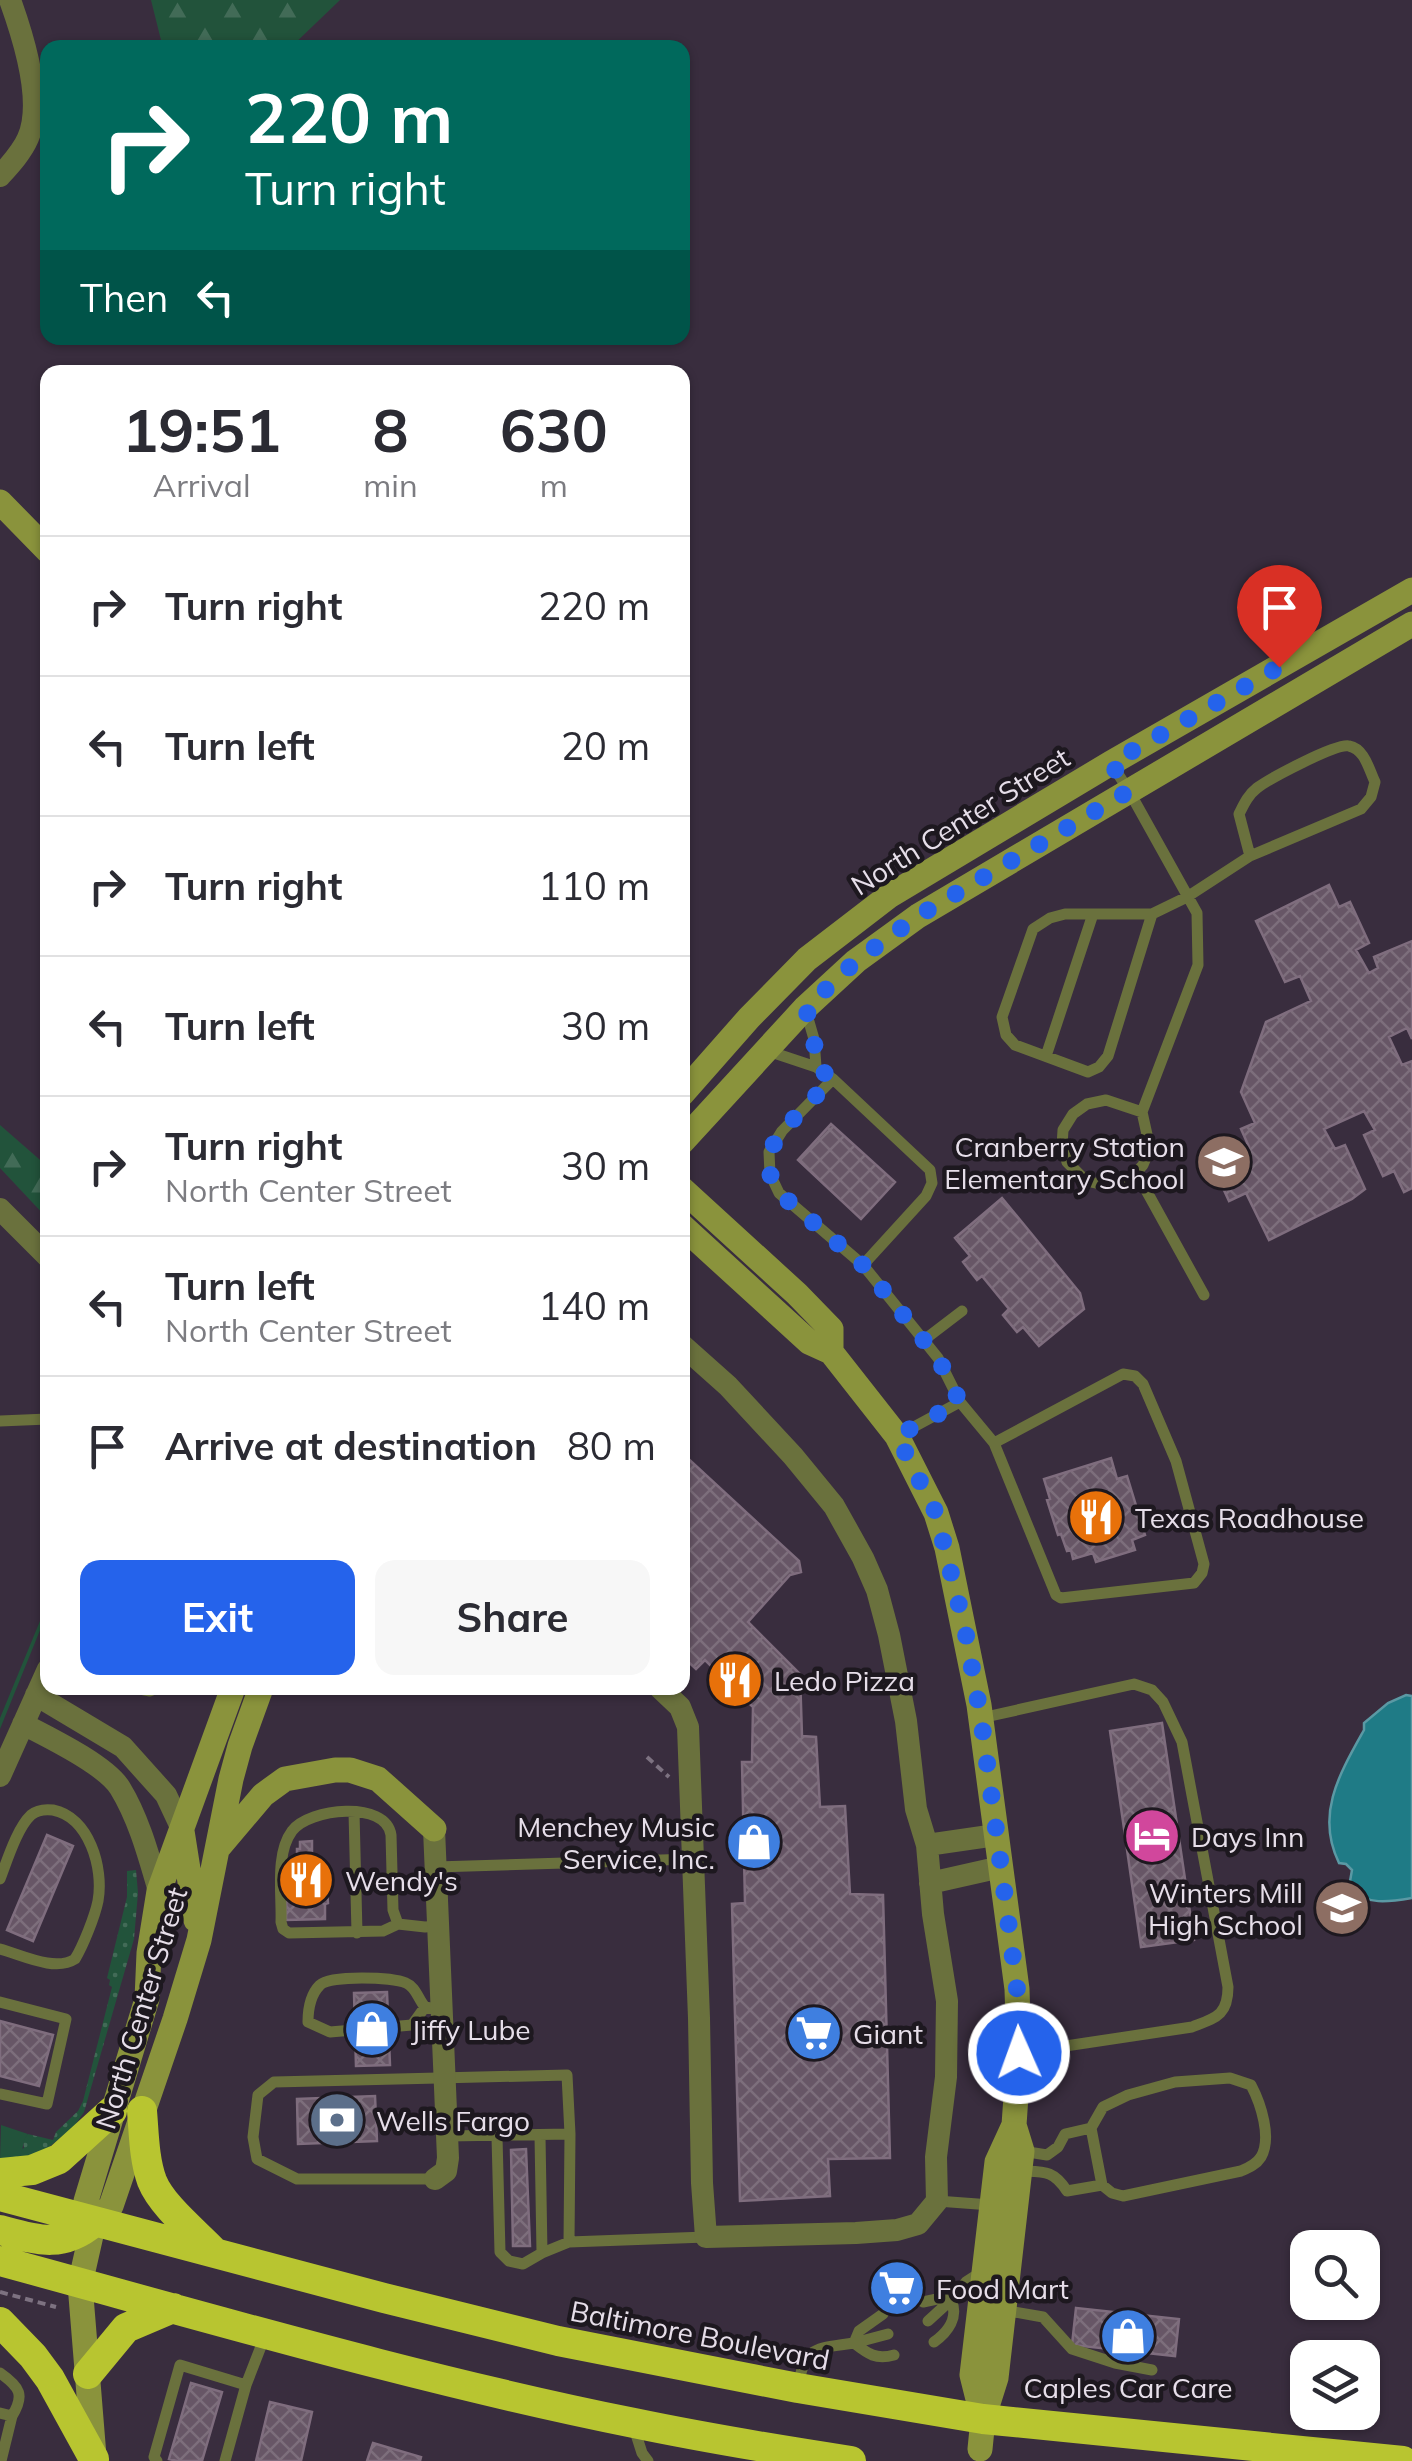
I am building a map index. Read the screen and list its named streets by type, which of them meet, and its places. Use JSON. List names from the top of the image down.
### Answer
{
  "streets": {
    "highway": ["Baltimore Boulevard"],
    "street": ["North Center Street"]
  },
  "crossings": [
    ["North Center Street", "Baltimore Boulevard"]
  ],
  "places": {
    "school or university": ["Cranberry Station Elementary School", "Winters Mill High School"],
    "restaurant": ["Texas Roadhouse", "Ledo Pizza", "Wendy's"],
    "hotel": ["Days Inn"],
    "shop": ["Menchey Music Service, Inc.", "Jiffy Lube", "Caples Car Care"],
    "supermarket": ["Giant", "Food Mart"],
    "bank": ["Wells Fargo"]
  },
  "page": {
    "turn": ["220 m", "Turn right"],
    "then": "Then",
    "eta": [
      "19:51",
      "Arrival",
      "8",
      "min",
      "630",
      "m"
    ],
    "list": [
      {
        "name": "Turn right",
        "value": "220 m"
      },
      {
        "name": "Turn left",
        "value": "20 m"
      },
      {
        "name": "Turn right",
        "value": "110 m"
      },
      {
        "name": "Turn left",
        "value": "30 m"
      },
      {
        "name": "Turn right",
        "note": "North Center Street",
        "value": "30 m"
      },
      {
        "name": "Turn left",
        "note": "North Center Street",
        "value": "140 m"
      },
      {
        "name": "Arrive at destination",
        "value": "80 m"
      }
    ],
    "buttons": ["Exit", "Share"]
  }
}
